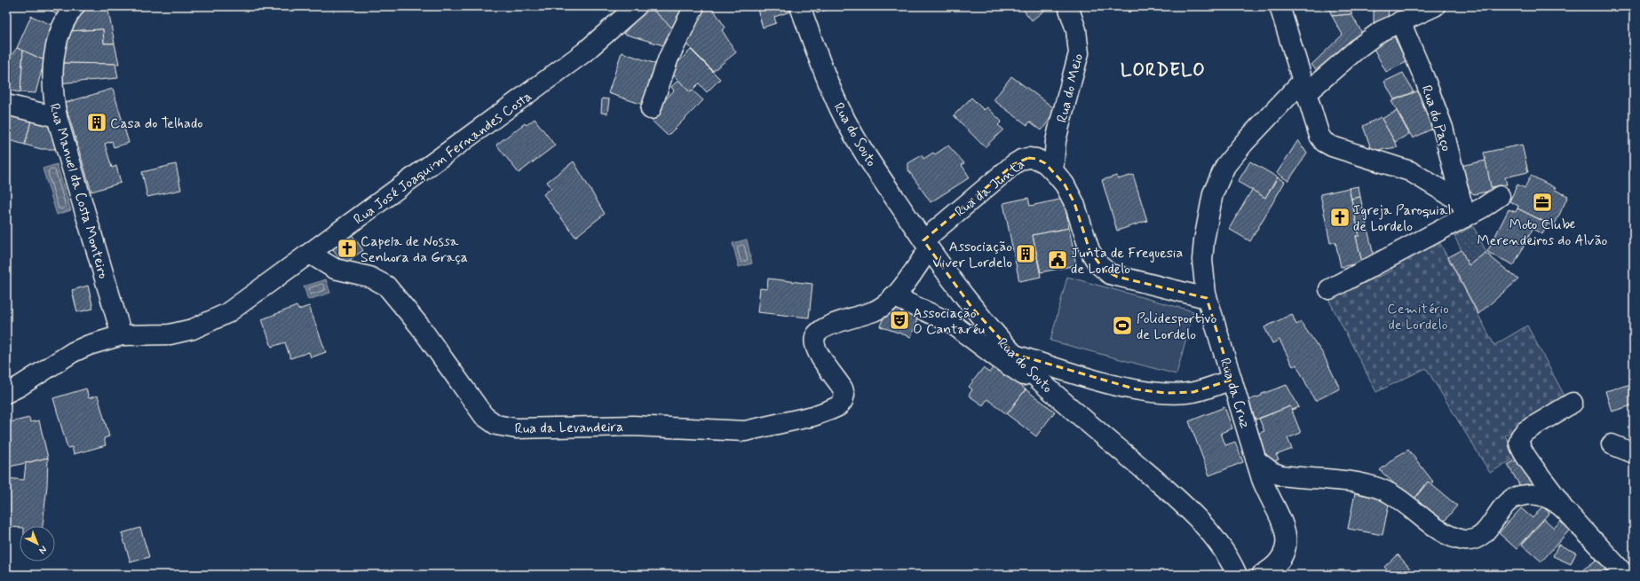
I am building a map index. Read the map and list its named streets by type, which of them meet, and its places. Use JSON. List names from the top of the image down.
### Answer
{
  "streets": {
    "street": [
      "Rua do Meio",
      "Rua do Paço",
      "Rua do Souto",
      "Rua José Joaquim Fernandes Costa",
      "Rua da Junta",
      "Rua Manuel da Costa Monteiro",
      "Rua da Cruz",
      "Rua da Levandeira"
    ]
  },
  "crossings": [
    ["Rua do Meio", "Rua da Junta"],
    ["Rua do Paço", "Rua da Cruz"],
    ["Rua do Souto", "Rua da Junta"],
    ["Rua José Joaquim Fernandes Costa", "Rua Manuel da Costa Monteiro"],
    ["Rua José Joaquim Fernandes Costa", "Rua da Levandeira"],
    ["Rua da Junta", "Rua da Cruz"],
    ["Rua da Junta", "Rua da Levandeira"]
  ],
  "districts": ["LORDELO"],
  "parks": ["Cemitério de Lordelo"],
  "places": {
    "building": ["Casa do Telhado", "Associação Viver Lordelo"],
    "office": ["Moto Clube Merendeiros do Alvão"],
    "church": ["Igreja Paroquial de Lordelo", "Capela de Nossa Senhora da Graça"],
    "public building": ["Junta de Freguesia de Lordelo"],
    "theatre": ["Associação O Cantaréu"],
    "sports": ["Polidesportivo de Lordelo"]
  },
  "north": "bottom right"
}
